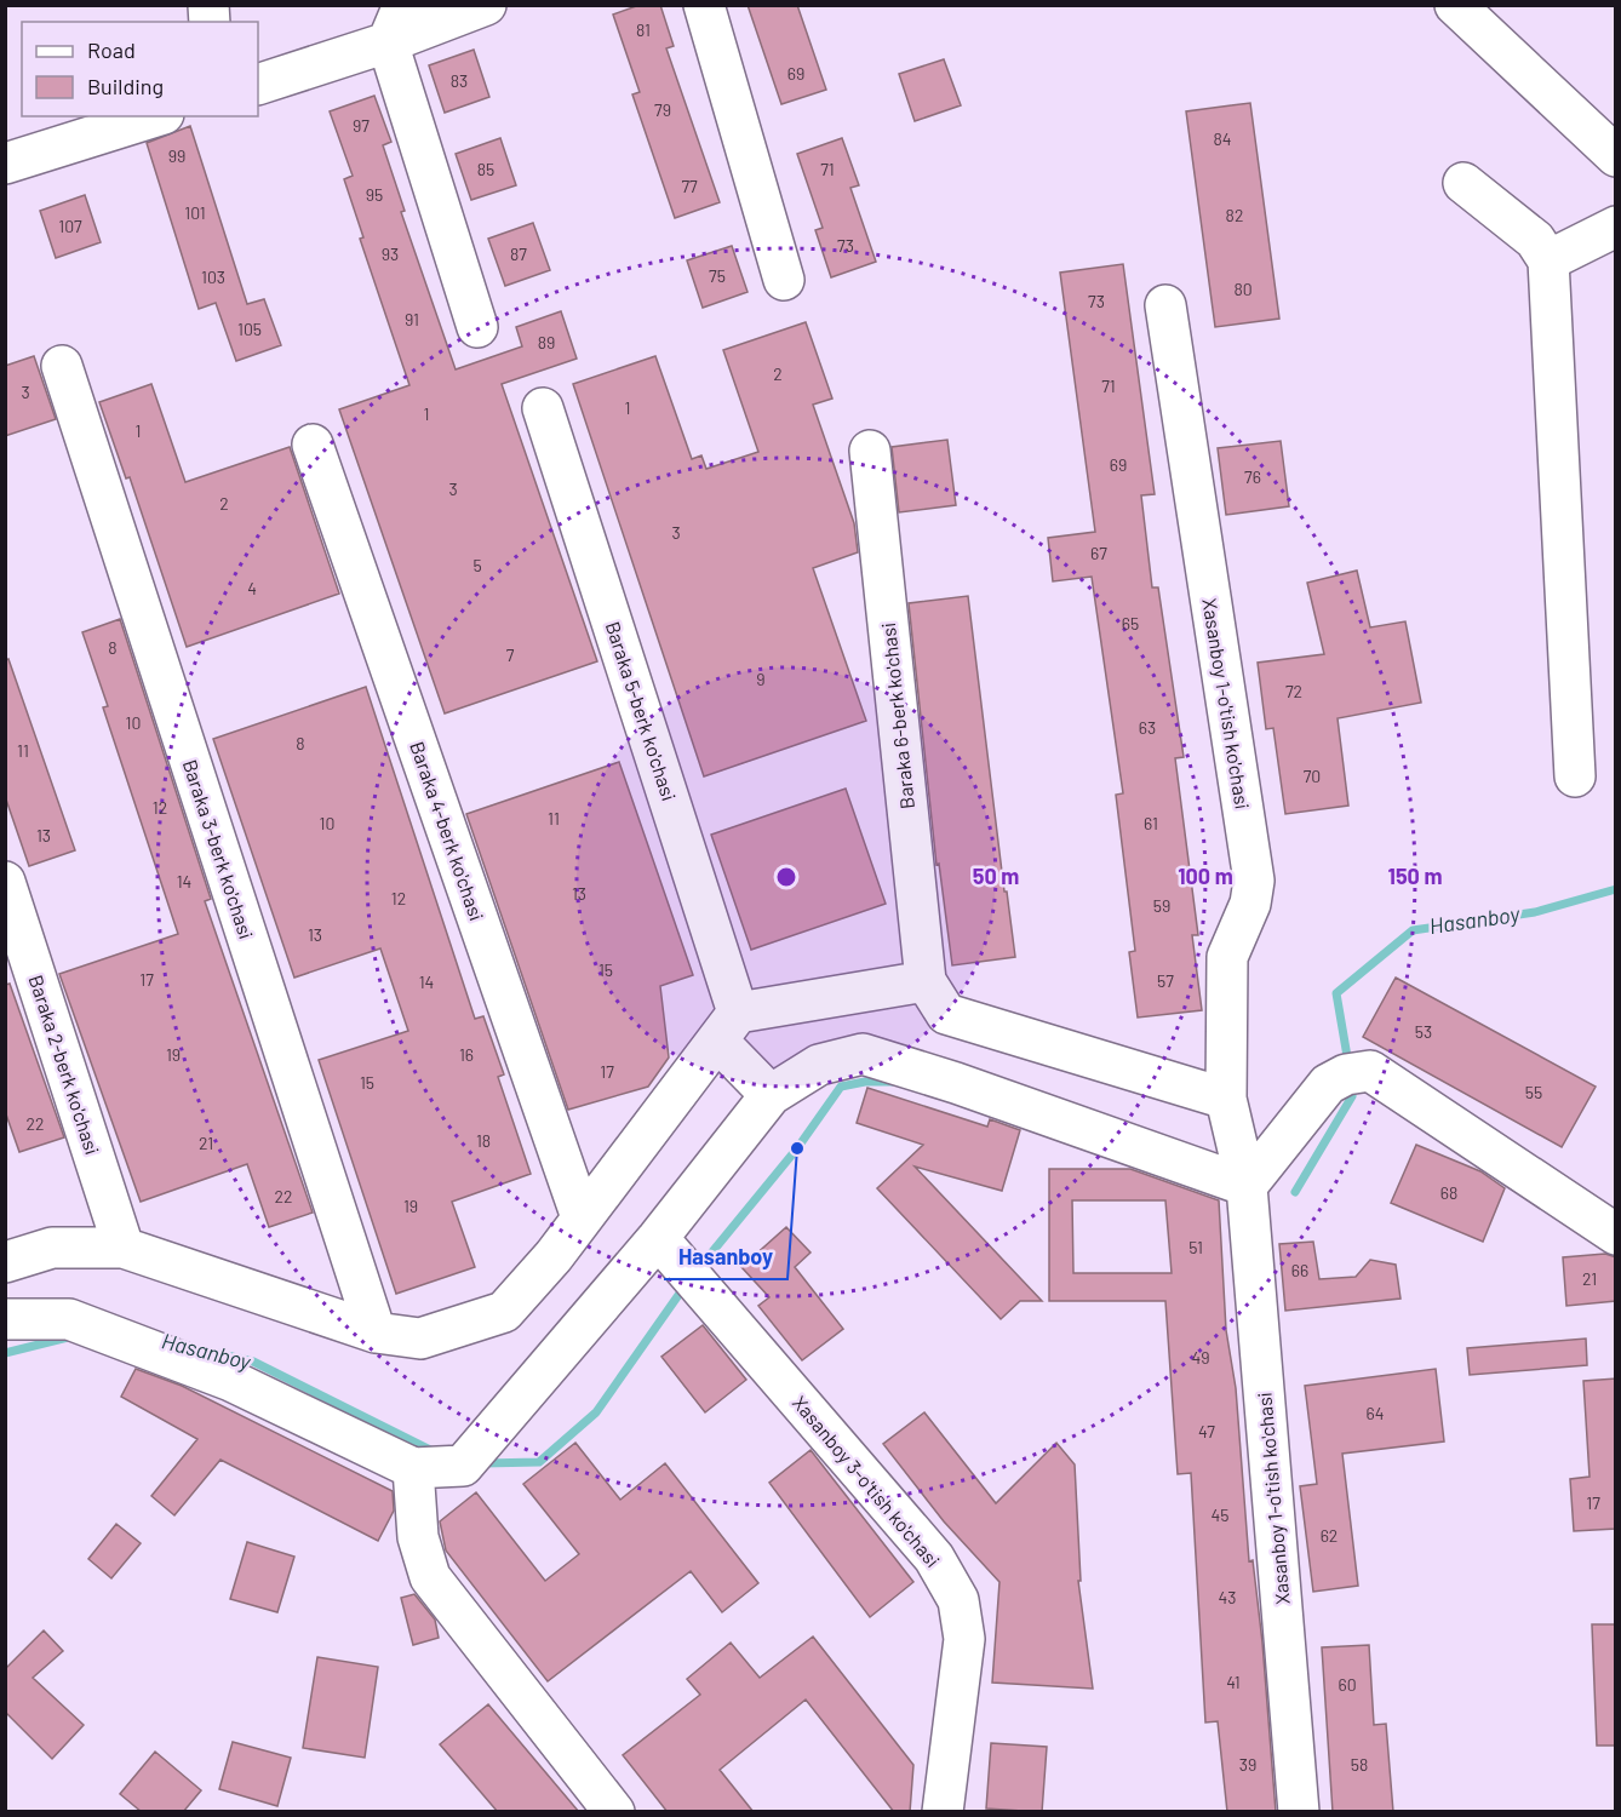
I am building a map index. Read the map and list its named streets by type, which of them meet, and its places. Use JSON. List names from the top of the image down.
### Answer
{
  "streets": {
    "street": [
      "Xasanboy 1-o'tish ko'chasi",
      "Baraka 5-berk ko'chasi",
      "Baraka 6-berk ko'chasi",
      "Baraka 4-berk ko'chasi",
      "Baraka 3-berk ko'chasi",
      "Baraka 2-berk ko'chasi",
      "Xasanboy 3-o'tish ko'chasi"
    ]
  },
  "water": ["Hasanboy"],
  "places": ["Hasanboy"],
  "house_numbers": [
    "81",
    "69",
    "83",
    "79",
    "97",
    "84",
    "99",
    "85",
    "71",
    "77",
    "95",
    "101",
    "82",
    "107",
    "73",
    "93",
    "87",
    "75",
    "103",
    "80",
    "73",
    "91",
    "105",
    "89",
    "2",
    "71",
    "3",
    "1",
    "1",
    "1",
    "69",
    "76",
    "3",
    "2",
    "3",
    "67",
    "5",
    "4",
    "65",
    "8",
    "7",
    "9",
    "72",
    "10",
    "63",
    "8",
    "11",
    "70",
    "12",
    "11",
    "10",
    "61",
    "13",
    "14",
    "13",
    "12",
    "59",
    "13",
    "15",
    "17",
    "57",
    "14",
    "53",
    "19",
    "16",
    "17",
    "15",
    "55",
    "22",
    "18",
    "21",
    "68",
    "22",
    "19",
    "51",
    "66",
    "21",
    "49",
    "64",
    "47",
    "17",
    "45",
    "62",
    "43",
    "41",
    "60",
    "39",
    "58"
  ],
  "legend": ["Road", "Building"],
  "rings": ["50 m", "100 m", "150 m"]
}
